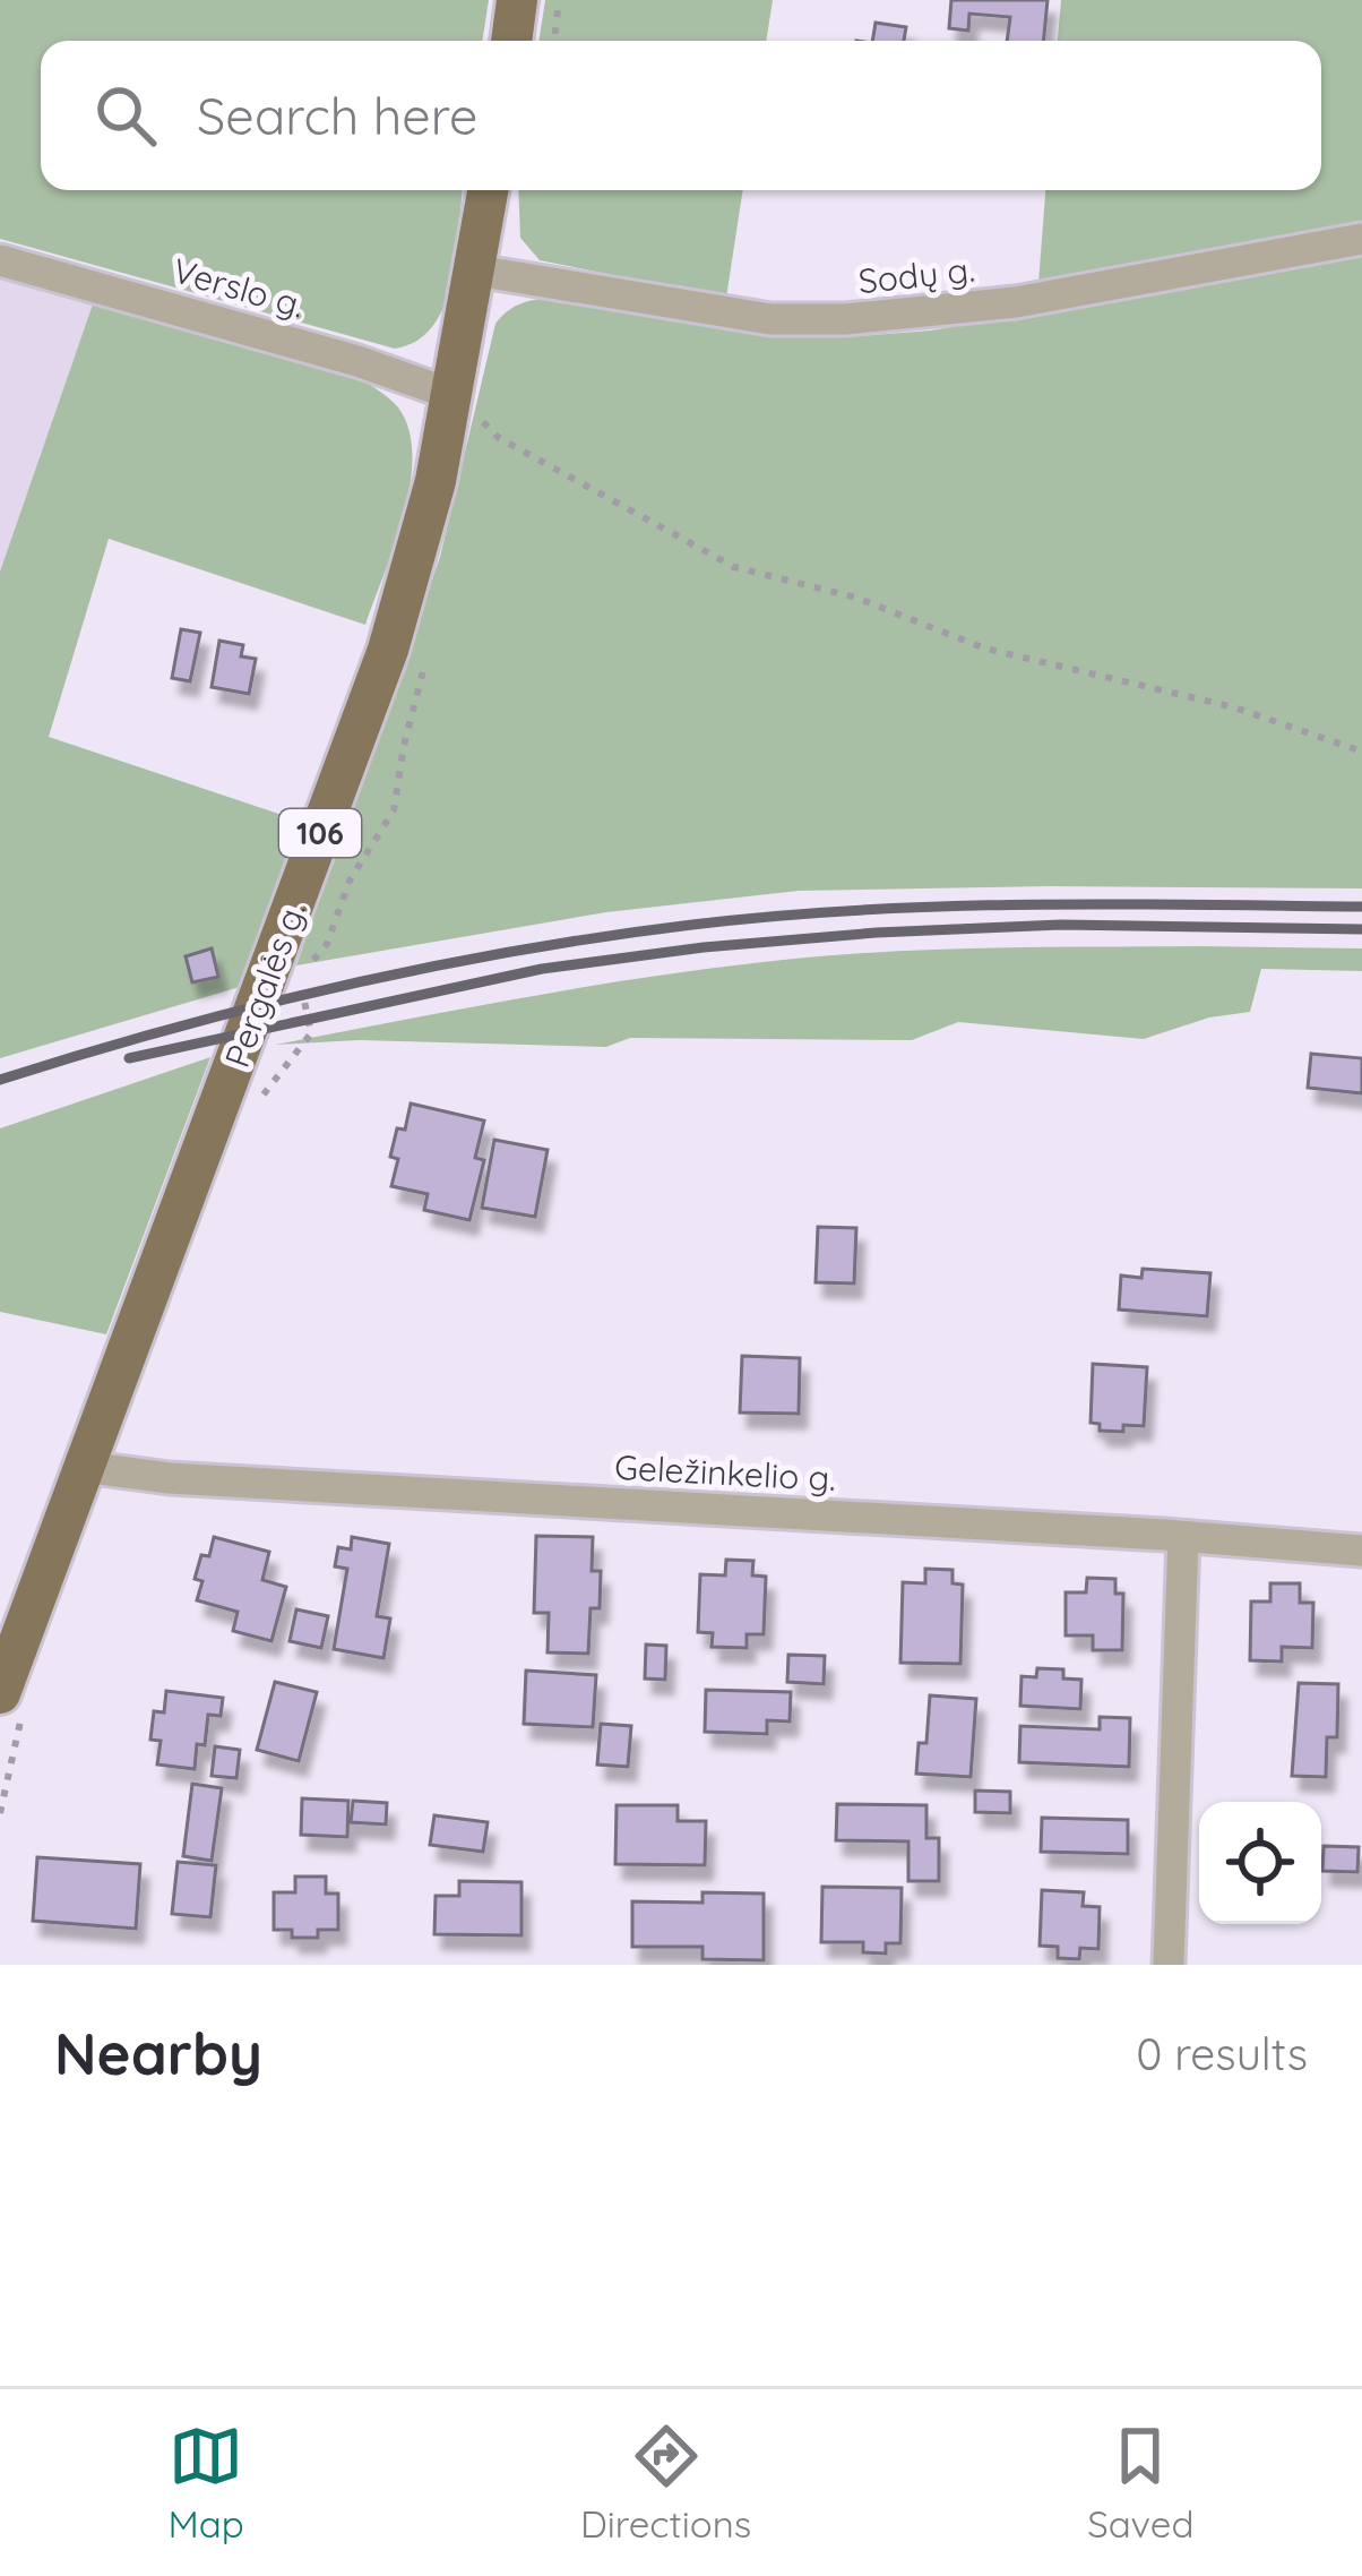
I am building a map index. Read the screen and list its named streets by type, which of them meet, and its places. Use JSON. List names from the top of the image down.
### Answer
{
  "streets": {
    "main road": ["106", "Pergalės g."],
    "street": ["Sodų g.", "Verslo g.", "Geležinkelio g."]
  },
  "crossings": [
    ["Sodų g.", "Pergalės g."],
    ["Verslo g.", "Pergalės g."],
    ["Pergalės g.", "Geležinkelio g."]
  ],
  "page": {
    "search": "Search here",
    "heading": ["Nearby", "0 results"],
    "nav": ["Map", "Directions", "Saved"]
  }
}
